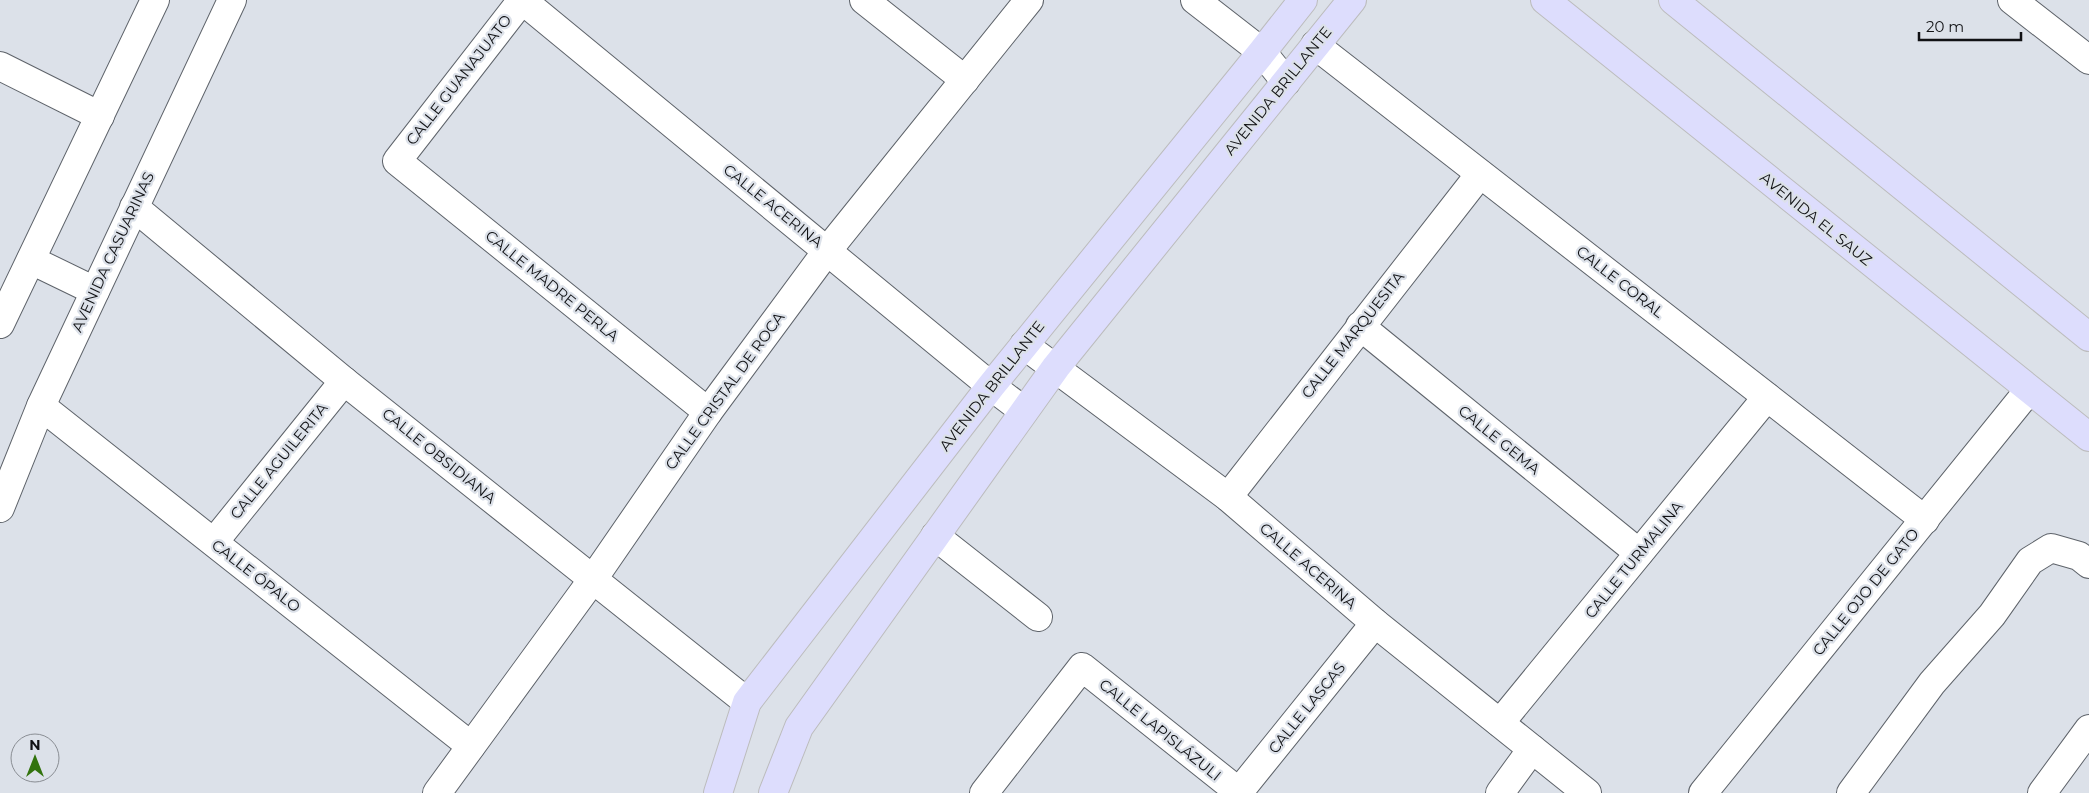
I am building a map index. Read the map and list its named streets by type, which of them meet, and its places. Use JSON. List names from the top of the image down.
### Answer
{
  "streets": {
    "main road": ["AVENIDA BRILLANTE", "AVENIDA EL SAUZ"],
    "street": [
      "CALLE GUANAJUATO",
      "CALLE ACERINA",
      "AVENIDA CASUARINAS",
      "CALLE CORAL",
      "CALLE MADRE PERLA",
      "CALLE MARQUESITA",
      "CALLE CRISTAL DE ROCA",
      "CALLE GEMA",
      "CALLE OBSIDIANA",
      "CALLE AGUILERITA",
      "CALLE TURMALINA",
      "CALLE ÓPALO",
      "CALLE OJO DE GATO",
      "CALLE LASCAS",
      "CALLE LAPISLÁZULI"
    ]
  },
  "crossings": [
    ["CALLE GUANAJUATO", "CALLE ACERINA"],
    ["CALLE GUANAJUATO", "CALLE MADRE PERLA"],
    ["AVENIDA BRILLANTE", "CALLE ACERINA"],
    ["AVENIDA BRILLANTE", "CALLE CORAL"],
    ["AVENIDA BRILLANTE", "CALLE OBSIDIANA"],
    ["CALLE ACERINA", "CALLE MARQUESITA"],
    ["CALLE ACERINA", "CALLE CRISTAL DE ROCA"],
    ["CALLE ACERINA", "CALLE TURMALINA"],
    ["CALLE ACERINA", "CALLE LASCAS"],
    ["AVENIDA EL SAUZ", "CALLE OJO DE GATO"],
    ["AVENIDA CASUARINAS", "CALLE OBSIDIANA"],
    ["AVENIDA CASUARINAS", "CALLE ÓPALO"],
    ["CALLE CORAL", "CALLE MARQUESITA"],
    ["CALLE CORAL", "CALLE TURMALINA"],
    ["CALLE CORAL", "CALLE OJO DE GATO"],
    ["CALLE MADRE PERLA", "CALLE CRISTAL DE ROCA"],
    ["CALLE MARQUESITA", "CALLE GEMA"],
    ["CALLE CRISTAL DE ROCA", "CALLE OBSIDIANA"],
    ["CALLE CRISTAL DE ROCA", "CALLE ÓPALO"],
    ["CALLE GEMA", "CALLE TURMALINA"],
    ["CALLE OBSIDIANA", "CALLE AGUILERITA"],
    ["CALLE AGUILERITA", "CALLE ÓPALO"],
    ["CALLE LASCAS", "CALLE LAPISLÁZULI"]
  ],
  "scale_bar": "20 m",
  "north": "top"
}
